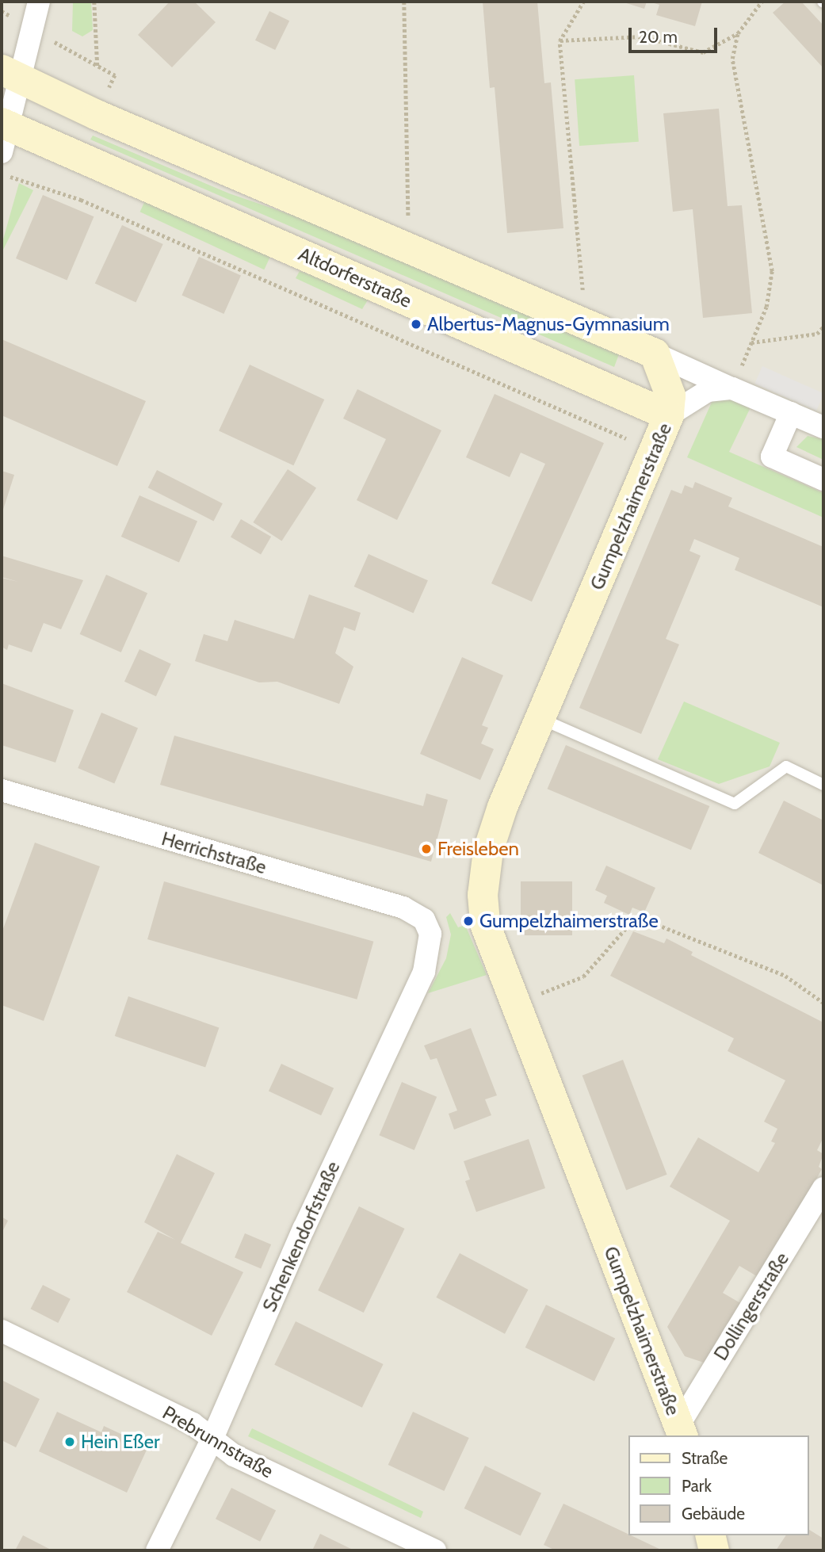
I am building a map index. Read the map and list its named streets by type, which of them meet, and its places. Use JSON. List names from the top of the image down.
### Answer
{
  "streets": {
    "street": [
      "Altdorferstraße",
      "Gumpelzhaimerstraße",
      "Herrichstraße",
      "Schenkendorfstraße",
      "Dollingerstraße",
      "Prebrunnstraße"
    ]
  },
  "crossings": [
    ["Altdorferstraße", "Gumpelzhaimerstraße"],
    ["Gumpelzhaimerstraße", "Dollingerstraße"],
    ["Herrichstraße", "Schenkendorfstraße"],
    ["Schenkendorfstraße", "Prebrunnstraße"]
  ],
  "places": [
    "Albertus-Magnus-Gymnasium",
    "Freisleben",
    "Gumpelzhaimerstraße",
    "Hein Eßer"
  ],
  "legend": ["Straße", "Park", "Gebäude"],
  "scale_bar": "20 m"
}
